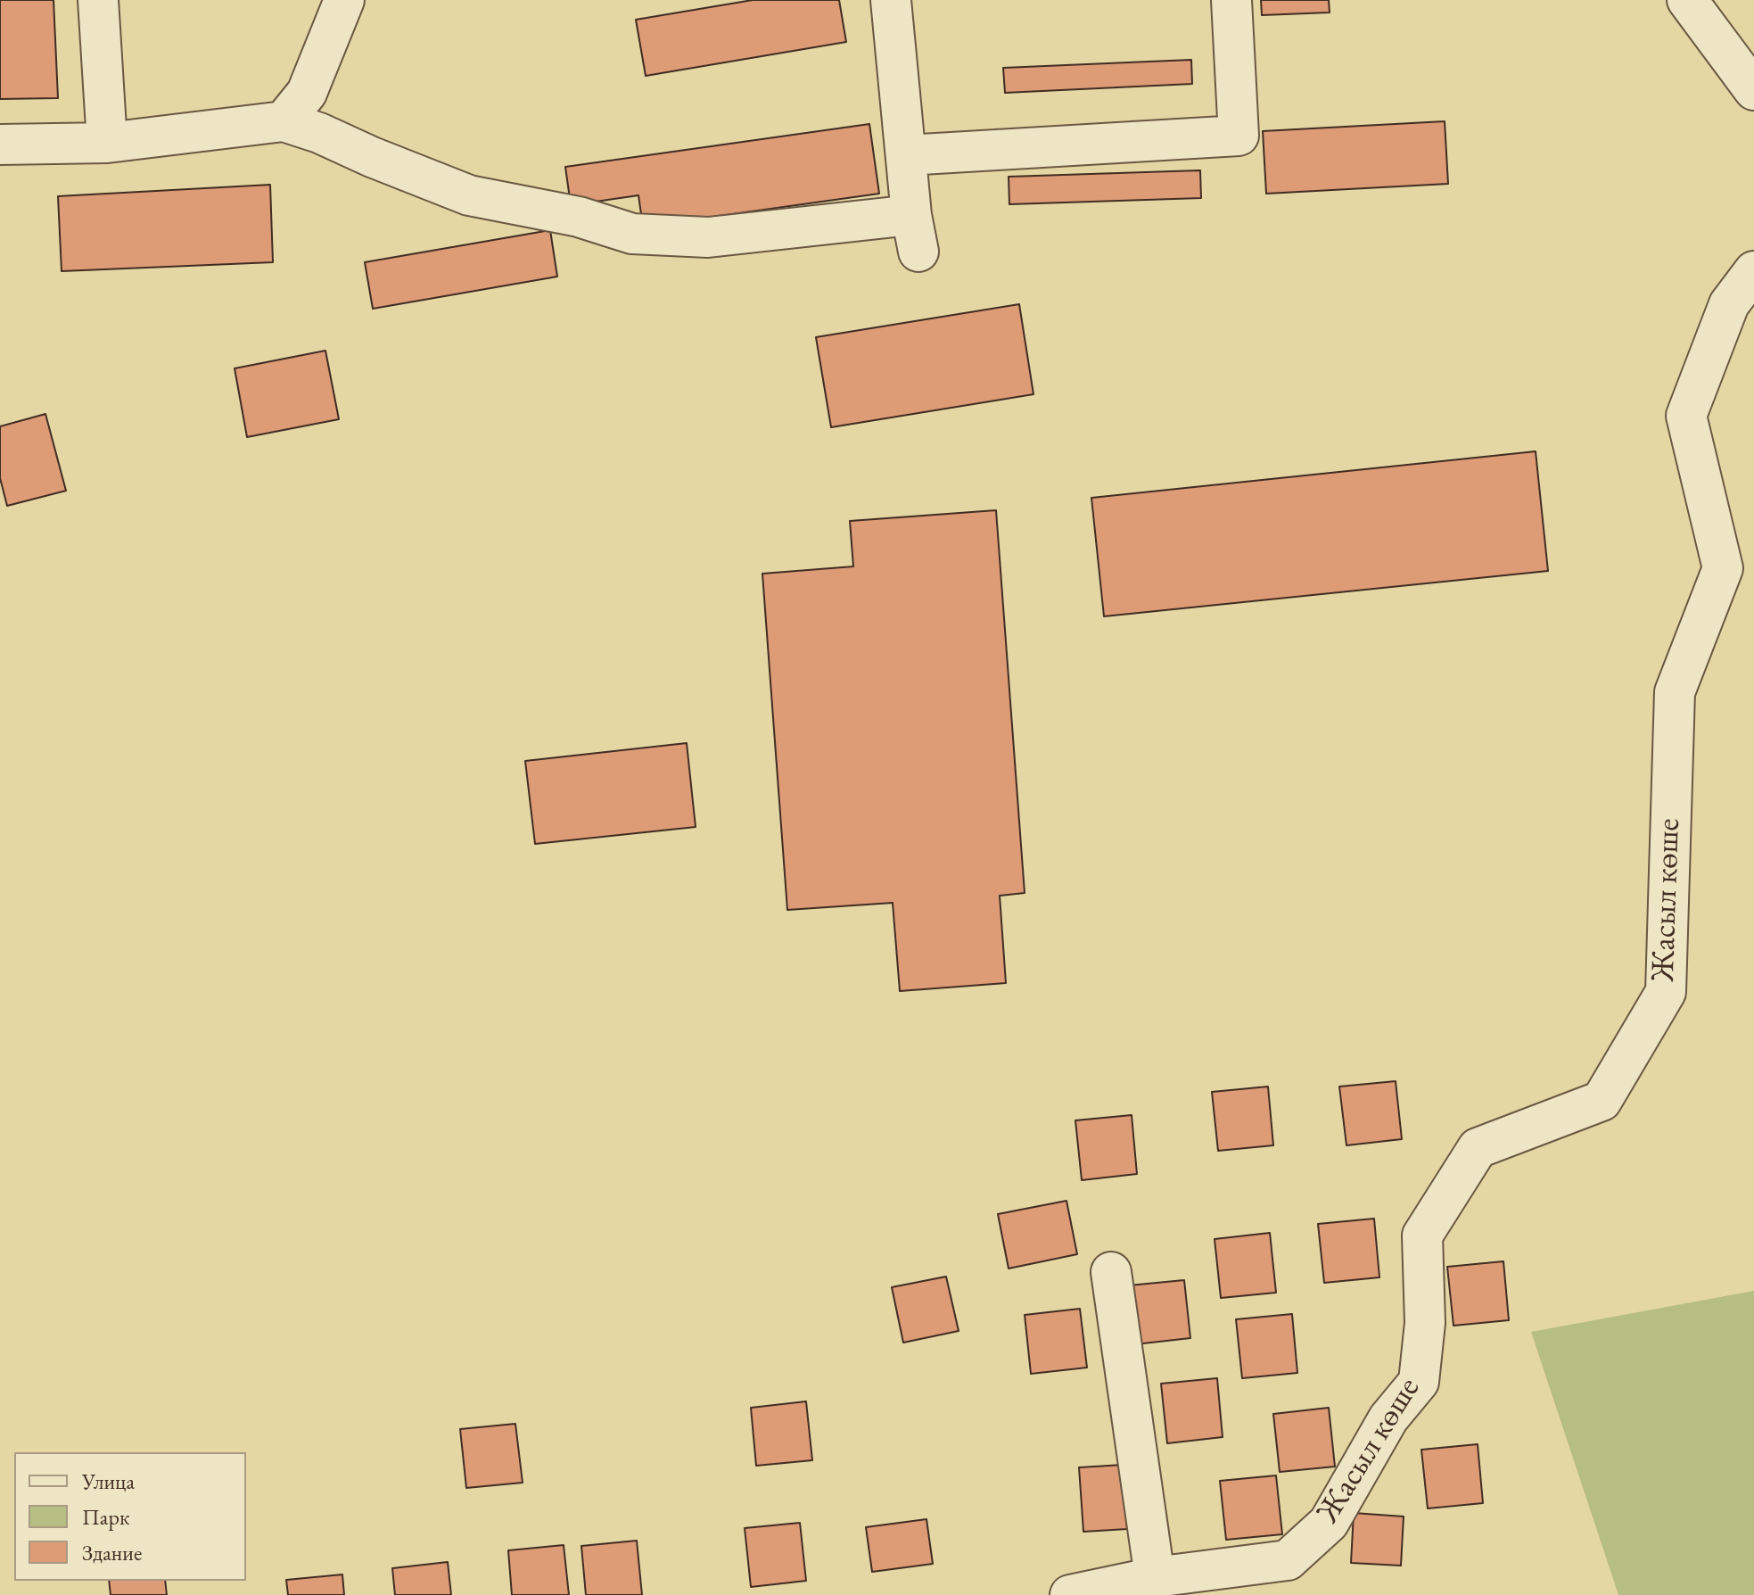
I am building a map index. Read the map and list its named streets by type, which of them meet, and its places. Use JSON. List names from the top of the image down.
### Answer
{
  "streets": {
    "street": ["Жасыл көше"]
  },
  "legend": ["Улица", "Парк", "Здание"]
}
